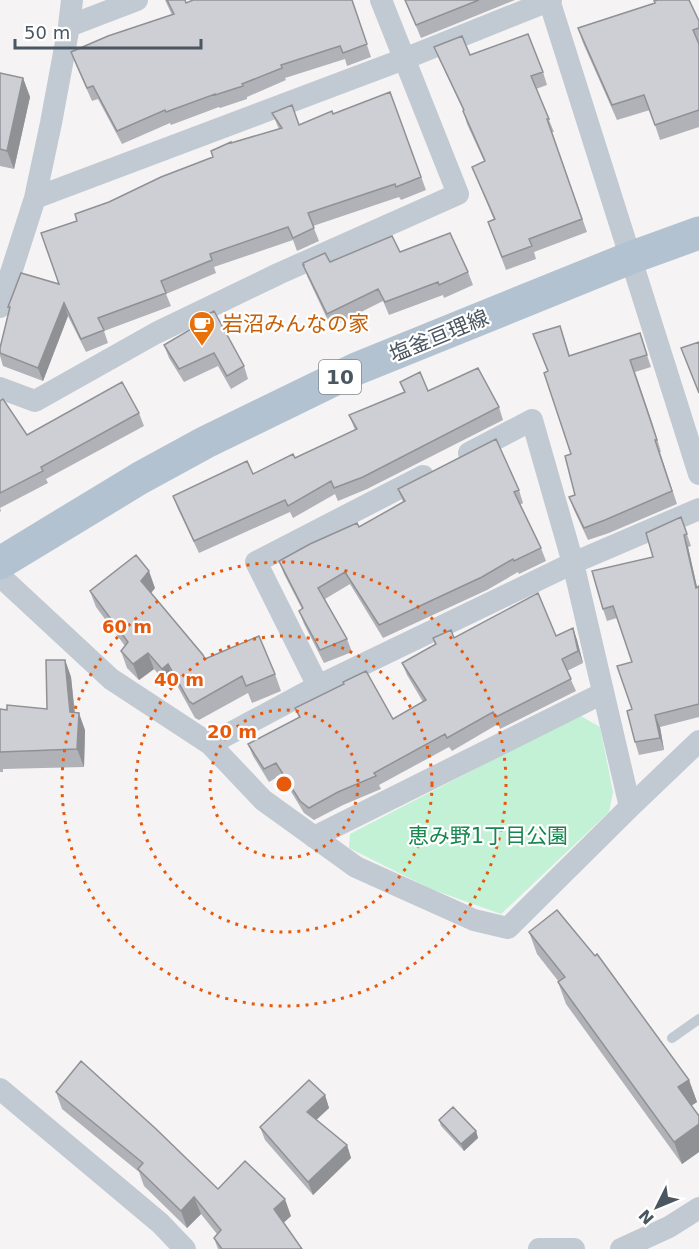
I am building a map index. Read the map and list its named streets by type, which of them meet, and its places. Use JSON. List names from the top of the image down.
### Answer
{
  "streets": {
    "main road": ["塩釜亘理線", "10"]
  },
  "parks": ["恵み野1丁目公園"],
  "places": {
    "cafe": ["岩沼みんなの家"]
  },
  "scale_bar": "50 m",
  "north": "bottom left",
  "rings": ["60 m", "40 m", "20 m"]
}
